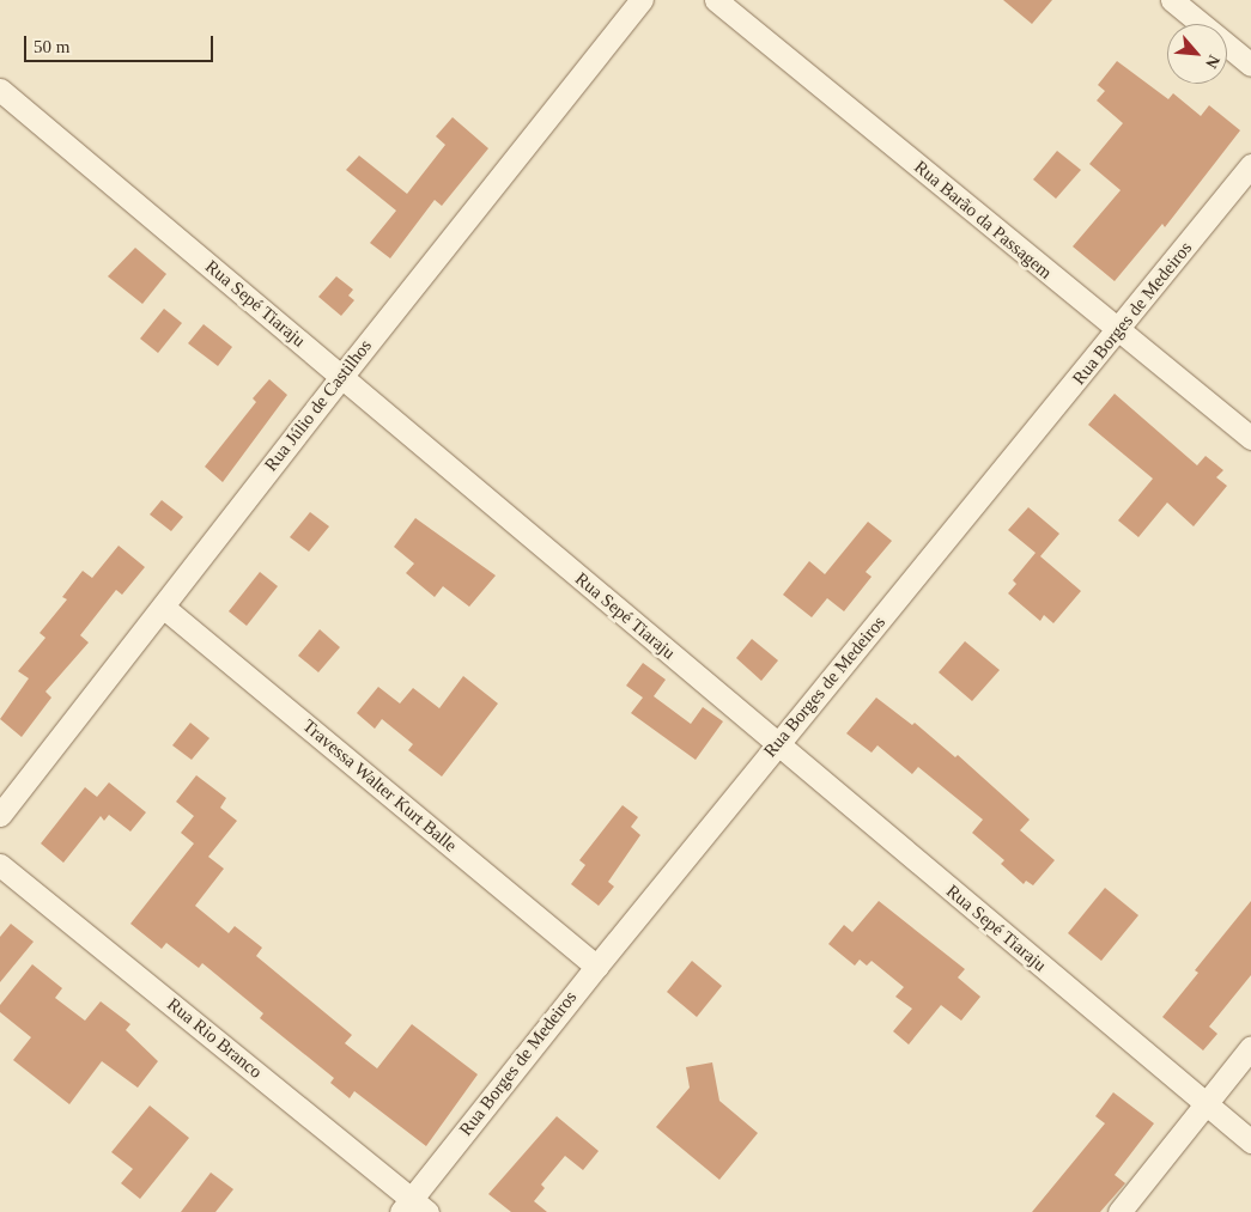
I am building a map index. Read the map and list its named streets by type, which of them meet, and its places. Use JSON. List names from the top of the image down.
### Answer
{
  "streets": {
    "street": [
      "Rua Barão da Passagem",
      "Rua Sepé Tiaraju",
      "Rua Borges de Medeiros",
      "Rua Júlio de Castilhos",
      "Travessa Walter Kurt Balle",
      "Rua Rio Branco"
    ]
  },
  "crossings": [
    ["Rua Barão da Passagem", "Rua Borges de Medeiros"],
    ["Rua Sepé Tiaraju", "Rua Borges de Medeiros"],
    ["Rua Sepé Tiaraju", "Rua Júlio de Castilhos"],
    ["Rua Borges de Medeiros", "Travessa Walter Kurt Balle"],
    ["Rua Borges de Medeiros", "Rua Rio Branco"],
    ["Rua Júlio de Castilhos", "Travessa Walter Kurt Balle"]
  ],
  "scale_bar": "50 m",
  "north": "bottom right"
}
